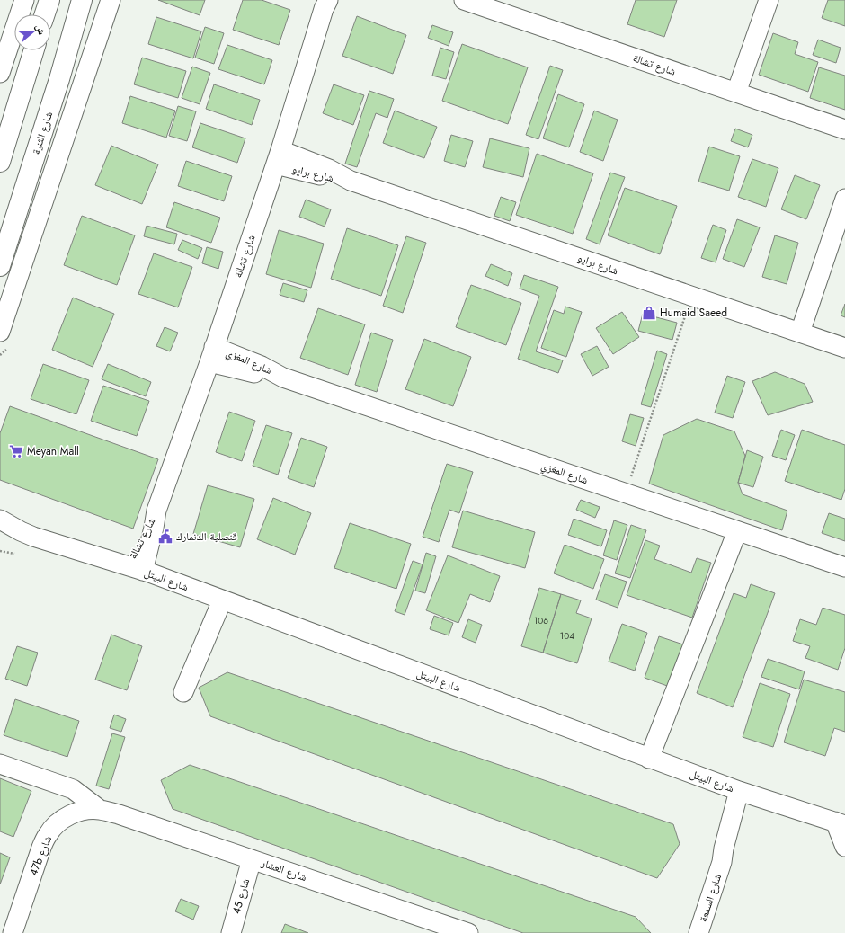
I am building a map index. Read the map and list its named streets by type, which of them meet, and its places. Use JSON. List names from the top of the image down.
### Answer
{
  "streets": {
    "main road": ["شارع الثنية"],
    "street": [
      "شارع تشالة",
      "شارع برايو",
      "شارع المغزي",
      "شارع البيتل",
      "47b شارع",
      "شارع العشار",
      "شارع 45",
      "شارع السمعة"
    ]
  },
  "crossings": [
    ["شارع تشالة", "شارع برايو"],
    ["شارع تشالة", "شارع المغزي"],
    ["شارع تشالة", "شارع البيتل"],
    ["شارع البيتل", "شارع السمعة"],
    ["47b شارع", "شارع العشار"],
    ["شارع العشار", "شارع 45"]
  ],
  "places": {
    "shop": ["Humaid Saeed"],
    "supermarket": ["Meyan Mall"],
    "public building": ["قنصلية الدنمارك"]
  },
  "house_numbers": ["106", "104"],
  "north": "right"
}
